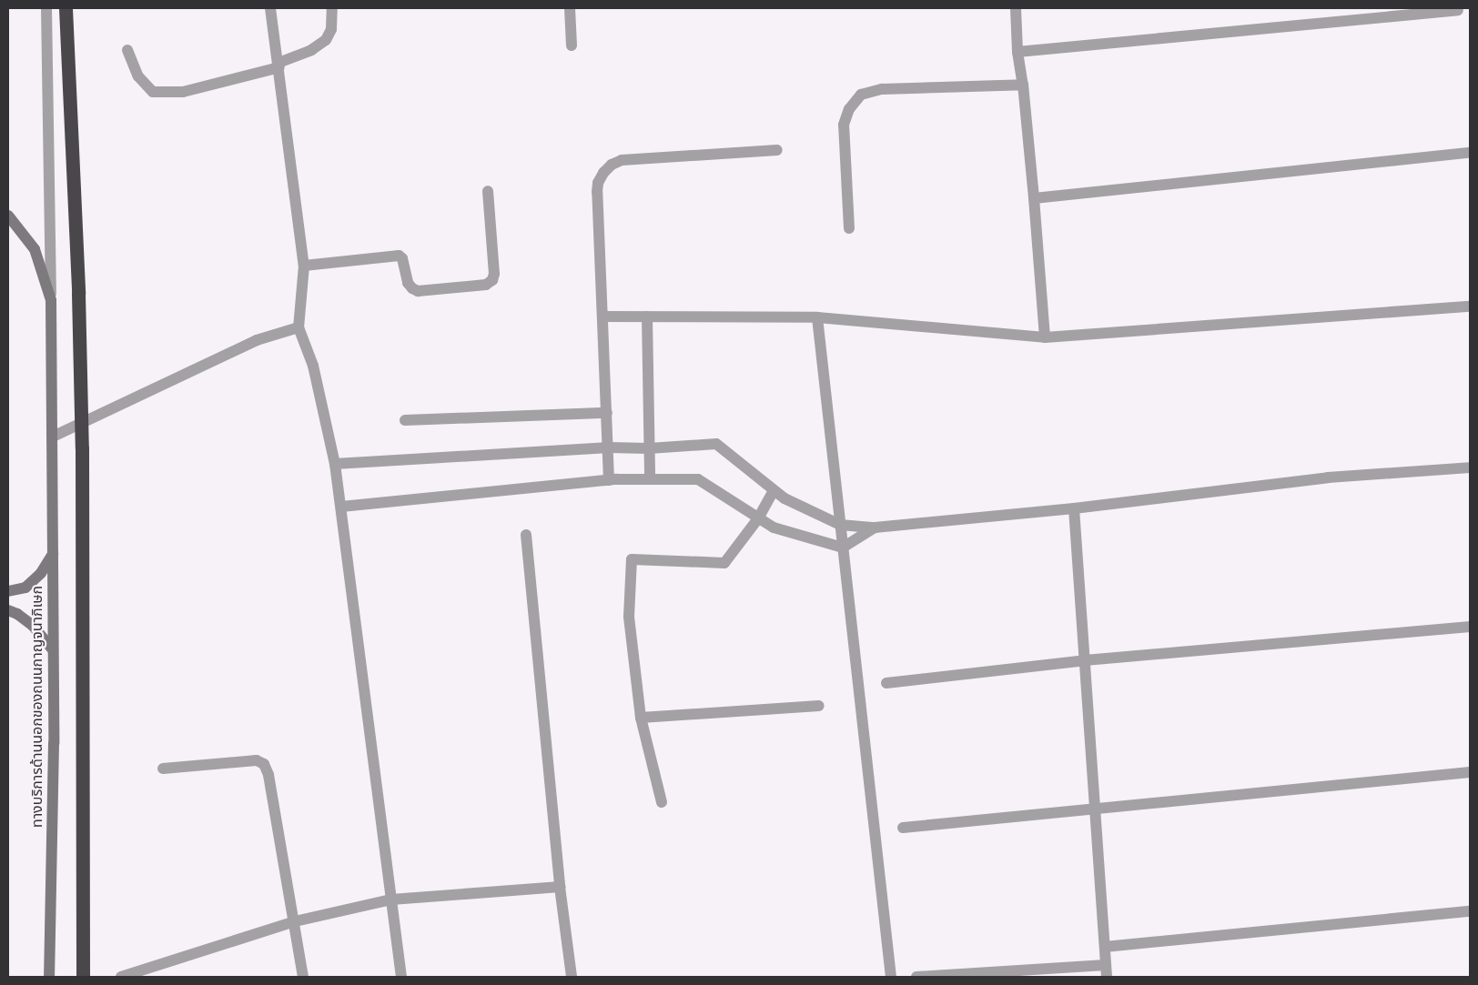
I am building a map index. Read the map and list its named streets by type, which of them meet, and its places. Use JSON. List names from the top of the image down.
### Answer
{
  "streets": {
    "main road": ["ทางบริการด้านนอกของถนนกาญจนาภิเษก"]
  }
}
